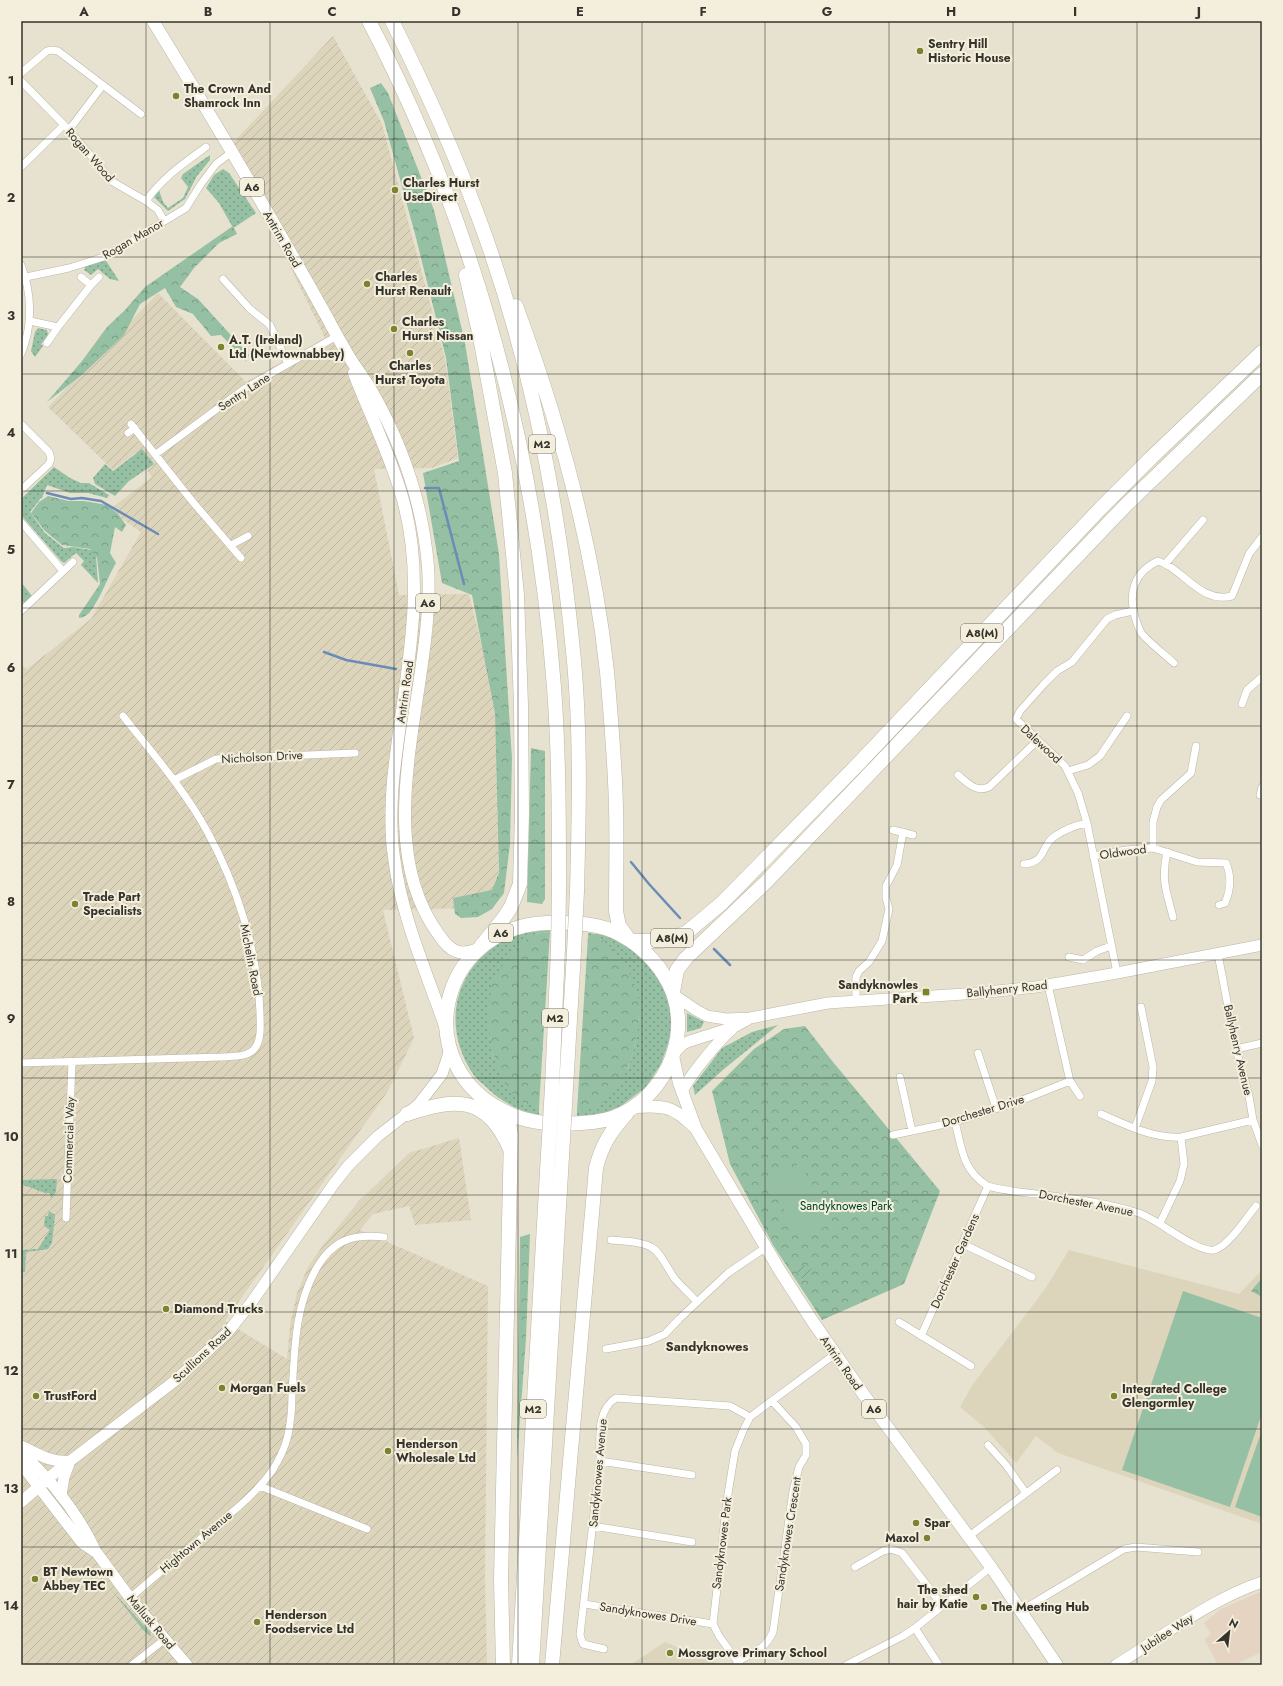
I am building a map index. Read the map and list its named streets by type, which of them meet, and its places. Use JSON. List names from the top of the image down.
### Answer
{
  "streets": {
    "highway": ["A6", "M2", "A8(M)"],
    "main road": [
      "Antrim Road",
      "Ballyhenry Road",
      "Scullions Road",
      "Mallusk Road",
      "Jubilee Way"
    ],
    "street": [
      "Rogan Wood",
      "Rogan Manor",
      "Sentry Lane",
      "Dalewood",
      "Nicholson Drive",
      "Oldwood",
      "Michelin Road",
      "Ballyhenry Avenue",
      "Dorchester Drive",
      "Commercial Way",
      "Dorchester Avenue",
      "Dorchester Gardens",
      "Sandyknowes Avenue",
      "Sandyknowes Crescent",
      "Hightown Avenue",
      "Sandyknowes Park",
      "Sandyknowes Drive"
    ]
  },
  "crossings": [
    ["Rogan Wood", "Rogan Manor"],
    ["A6", "Antrim Road"],
    ["A6", "A8(M)"],
    ["A6", "Ballyhenry Road"],
    ["A6", "Scullions Road"],
    ["Rogan Manor", "Antrim Road"],
    ["Antrim Road", "Sentry Lane"],
    ["Antrim Road", "Ballyhenry Road"],
    ["A8(M)", "Ballyhenry Road"],
    ["Dalewood", "Oldwood"],
    ["Dalewood", "Ballyhenry Road"],
    ["Nicholson Drive", "Michelin Road"],
    ["Michelin Road", "Commercial Way"],
    ["Ballyhenry Road", "Ballyhenry Avenue"],
    ["Dorchester Drive", "Dorchester Avenue"],
    ["Dorchester Avenue", "Dorchester Gardens"],
    ["Scullions Road", "Mallusk Road"],
    ["Sandyknowes Avenue", "Sandyknowes Park"],
    ["Sandyknowes Avenue", "Sandyknowes Drive"],
    ["Hightown Avenue", "Mallusk Road"],
    ["Sandyknowes Park", "Sandyknowes Drive"]
  ],
  "districts": ["Sandyknowes"],
  "parks": ["Sandyknowes Park"],
  "places": {
    "other": [
      "Sentry Hill Historic House",
      "The Crown And Shamrock Inn",
      "Charles Hurst UseDirect",
      "Charles Hurst Renault",
      "Charles Hurst Nissan",
      "A.T. (Ireland) Ltd (Newtownabbey)",
      "Charles Hurst Toyota",
      "Trade Part Specialists",
      "Diamond Trucks",
      "Morgan Fuels",
      "TrustFord",
      "Integrated College Glengormley",
      "Henderson Wholesale Ltd",
      "Spar",
      "Maxol",
      "BT Newtown Abbey TEC",
      "The shed hair by Katie",
      "The Meeting Hub",
      "Henderson Foodservice Ltd",
      "Mossgrove Primary School"
    ],
    "transit": ["Sandyknowles Park"]
  },
  "north": "top right",
  "grid": {
    "columns": [
      "A",
      "B",
      "C",
      "D",
      "E",
      "F",
      "G",
      "H",
      "I",
      "J"
    ],
    "rows": [
      "1",
      "2",
      "3",
      "4",
      "5",
      "6",
      "7",
      "8",
      "9",
      "10",
      "11",
      "12",
      "13",
      "14"
    ]
  }
}
